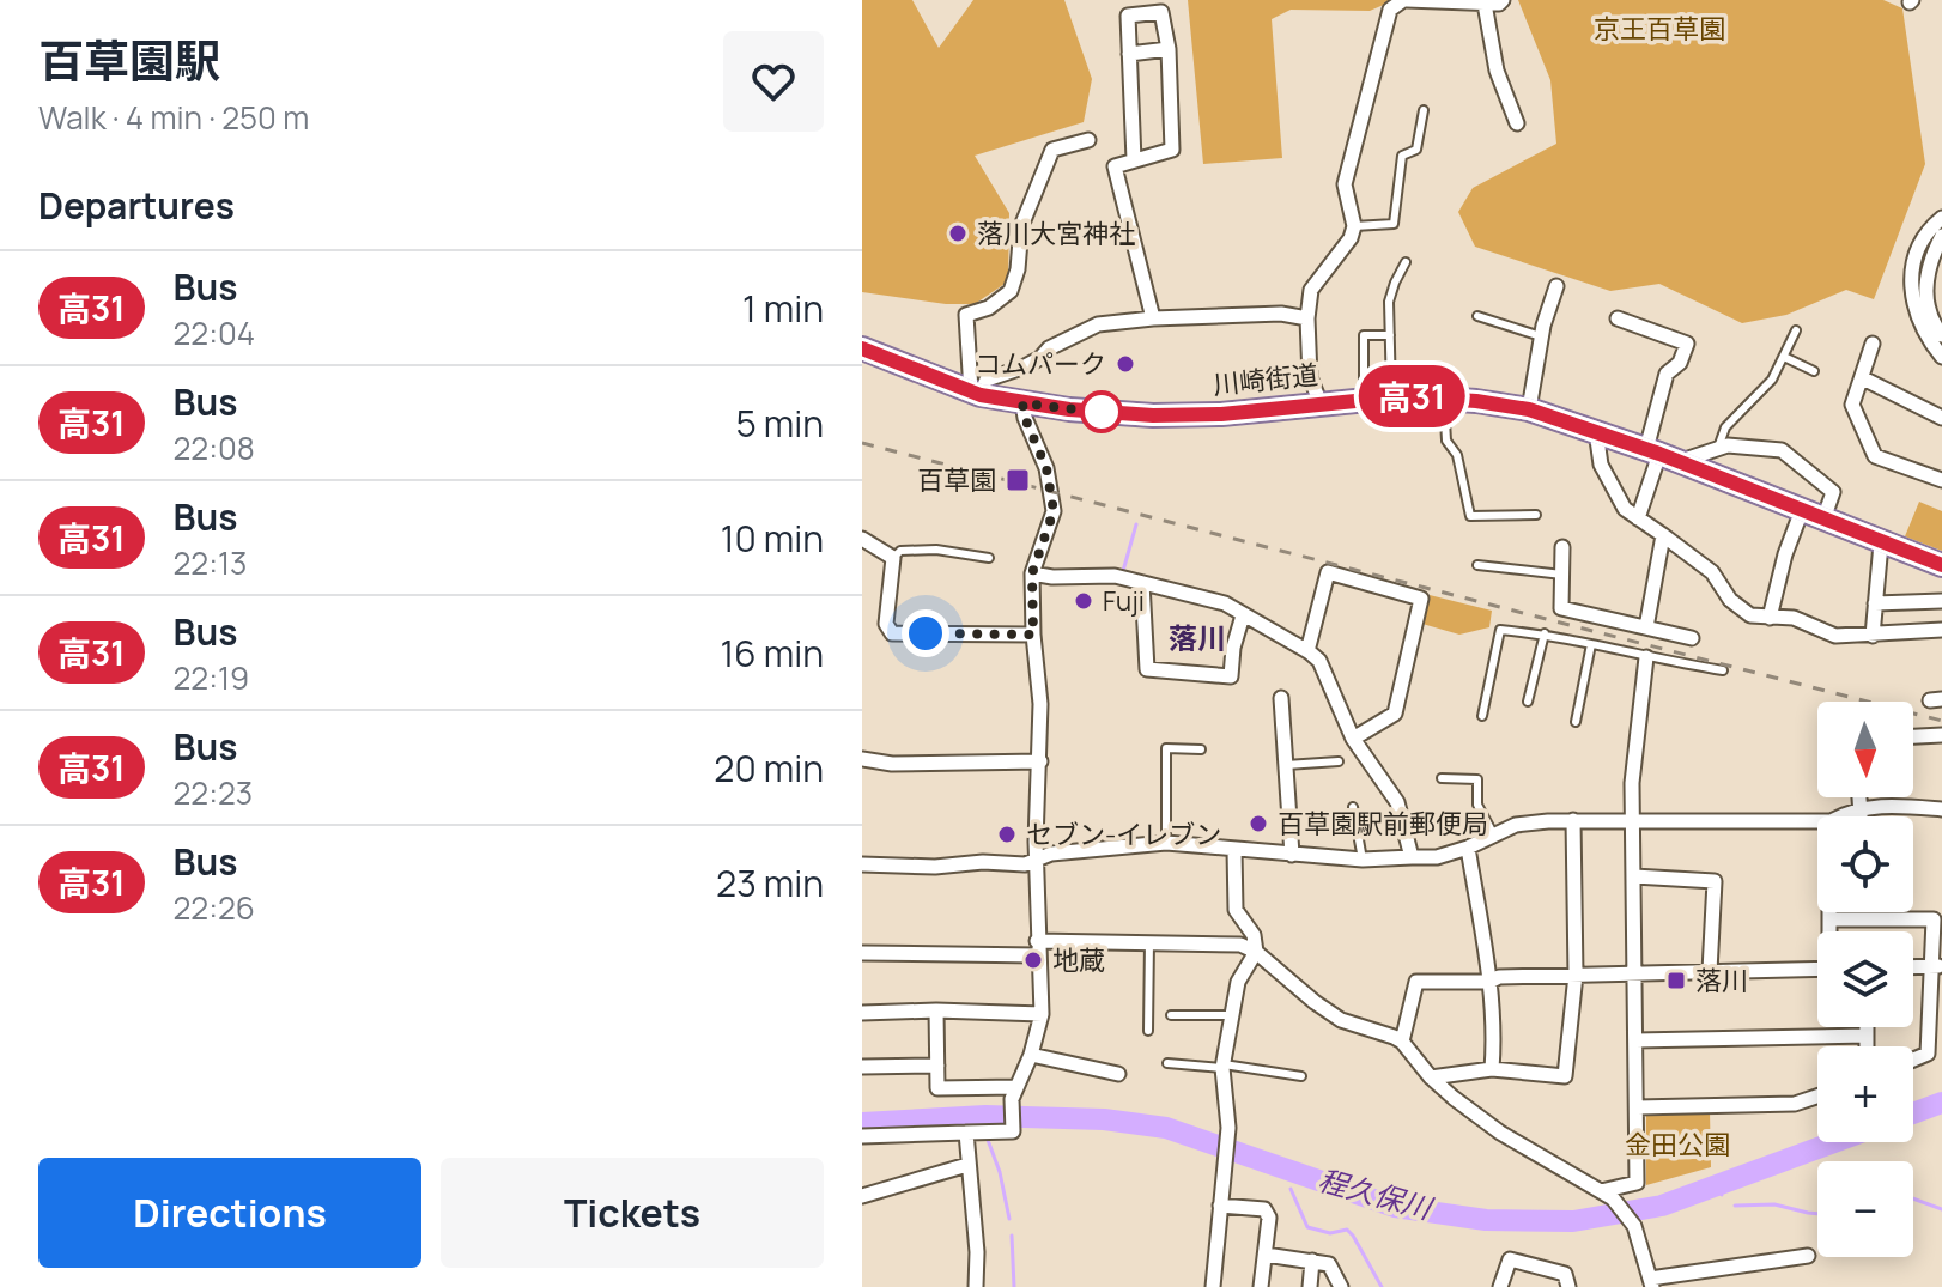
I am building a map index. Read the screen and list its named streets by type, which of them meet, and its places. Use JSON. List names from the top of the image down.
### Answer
{
  "streets": {
    "main road": ["川崎街道"]
  },
  "districts": ["落川"],
  "water": ["程久保川"],
  "parks": ["京王百草園", "金田公園"],
  "places": {
    "other": [
      "落川大宮神社",
      "コムパーク",
      "Fuji",
      "百草園駅前郵便局",
      "セブン-イレブン",
      "地蔵"
    ],
    "transit": ["百草園", "落川"]
  },
  "lines": ["bus line 高31"],
  "north": "bottom",
  "page": {
    "heading": [
      ["百草園駅", "Walk · 4 min · 250 m"],
      "Departures"
    ],
    "on_map": "高31",
    "list": [
      {
        "mark": "高31",
        "name": "Bus",
        "note": "22:04",
        "value": "1 min"
      },
      {
        "mark": "高31",
        "name": "Bus",
        "note": "22:08",
        "value": "5 min"
      },
      {
        "mark": "高31",
        "name": "Bus",
        "note": "22:13",
        "value": "10 min"
      },
      {
        "mark": "高31",
        "name": "Bus",
        "note": "22:19",
        "value": "16 min"
      },
      {
        "mark": "高31",
        "name": "Bus",
        "note": "22:23",
        "value": "20 min"
      },
      {
        "mark": "高31",
        "name": "Bus",
        "note": "22:26",
        "value": "23 min"
      }
    ],
    "map_buttons": ["+", "−"],
    "buttons": ["Directions", "Tickets"]
  }
}
